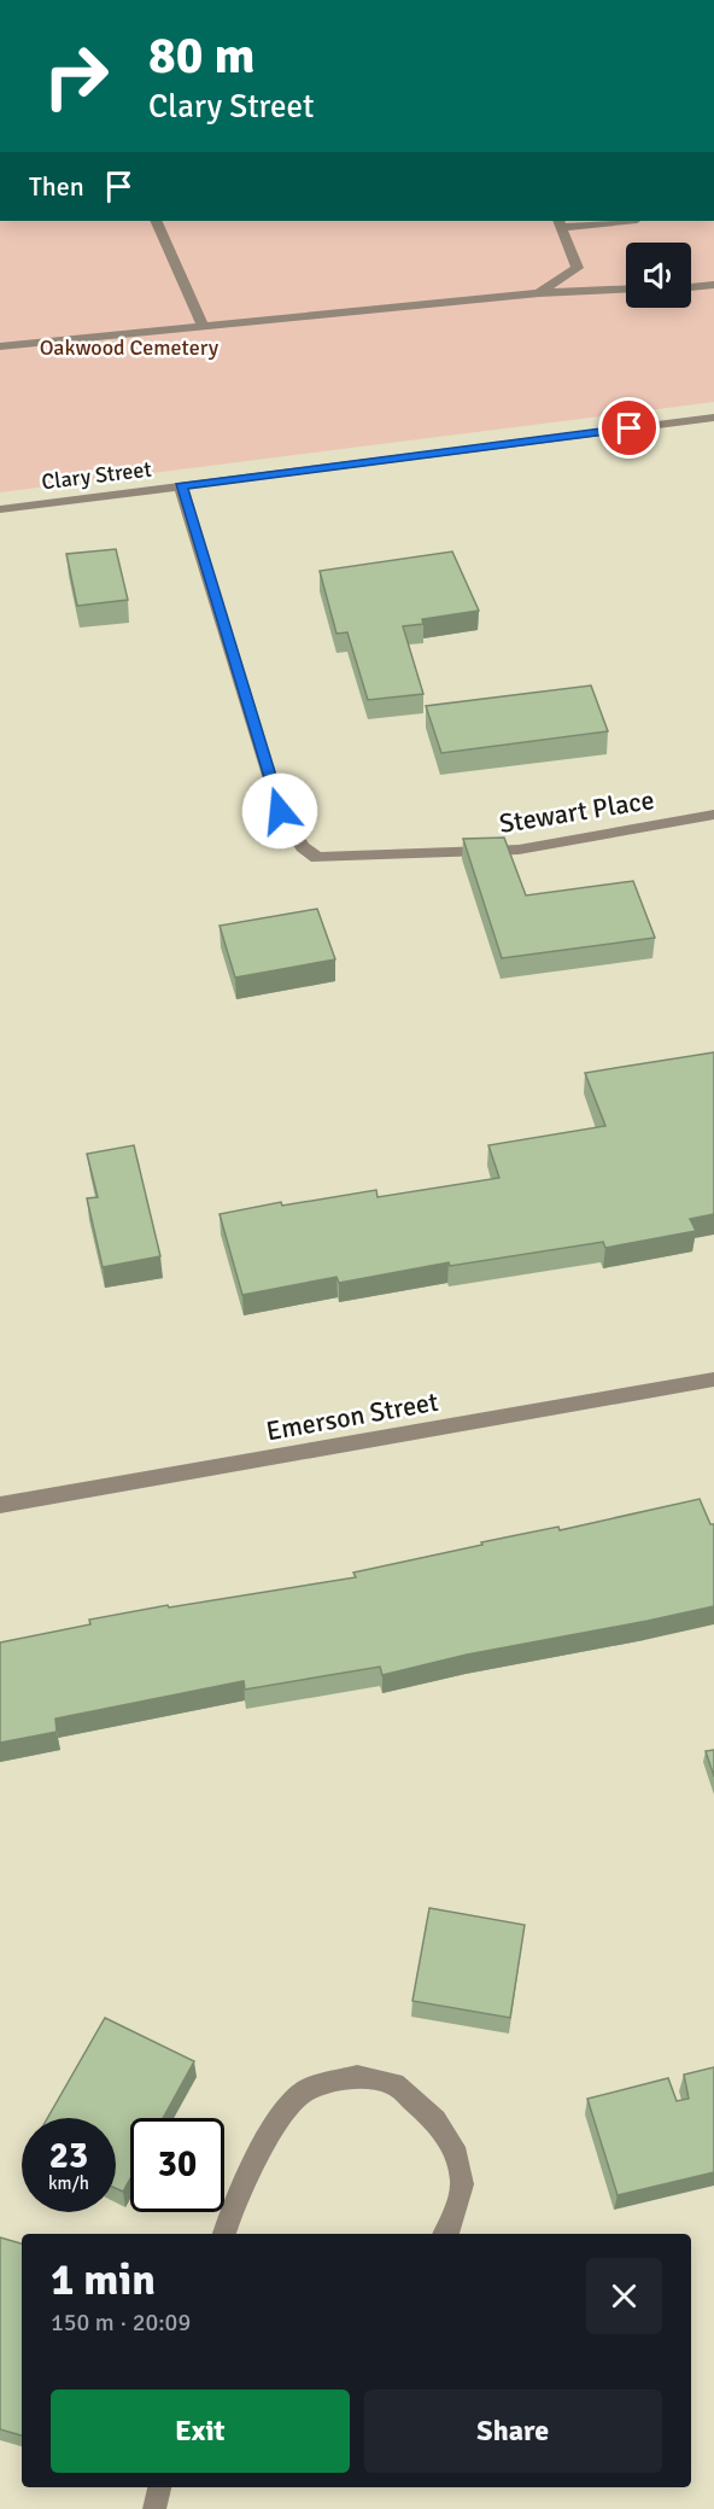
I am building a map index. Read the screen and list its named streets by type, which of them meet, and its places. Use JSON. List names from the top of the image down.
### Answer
{
  "streets": {
    "street": ["Clary Street", "Stewart Place", "Emerson Street"]
  },
  "crossings": [
    ["Clary Street", "Stewart Place"]
  ],
  "parks": ["Oakwood Cemetery"],
  "page": {
    "turn": ["80 m", "Clary Street"],
    "then": "Then",
    "speed": "23 km/h",
    "limit": "30",
    "heading": ["1 min", "150 m · 20:09"],
    "buttons": ["Exit", "Share"]
  }
}
